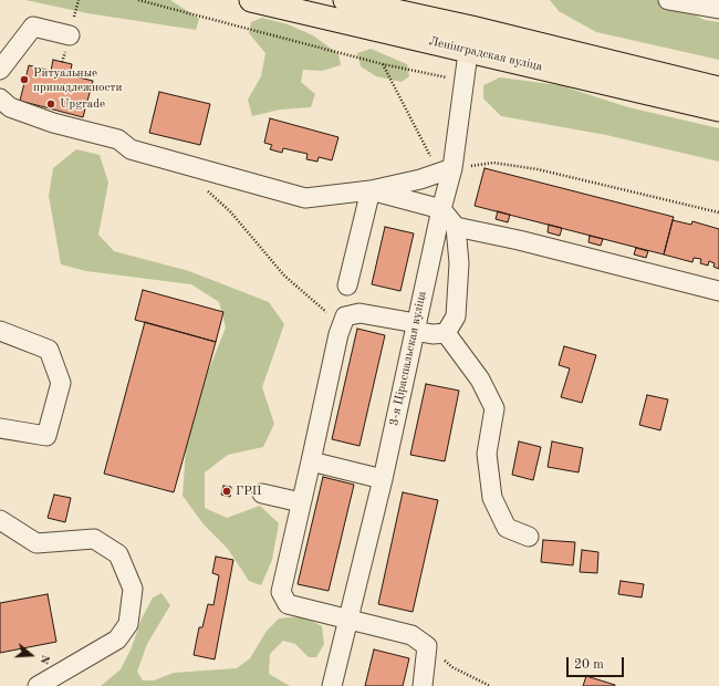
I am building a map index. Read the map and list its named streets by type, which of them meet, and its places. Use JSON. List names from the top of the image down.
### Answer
{
  "streets": {
    "main road": ["Ленінградская вуліца"],
    "street": ["3-я Ціраспальская вуліца"]
  },
  "crossings": [
    ["Ленінградская вуліца", "3-я Ціраспальская вуліца"]
  ],
  "places": ["Ритуальные принадлежности", "Upgrade", "ГРП"],
  "scale_bar": "20 m",
  "north": "right"
}
